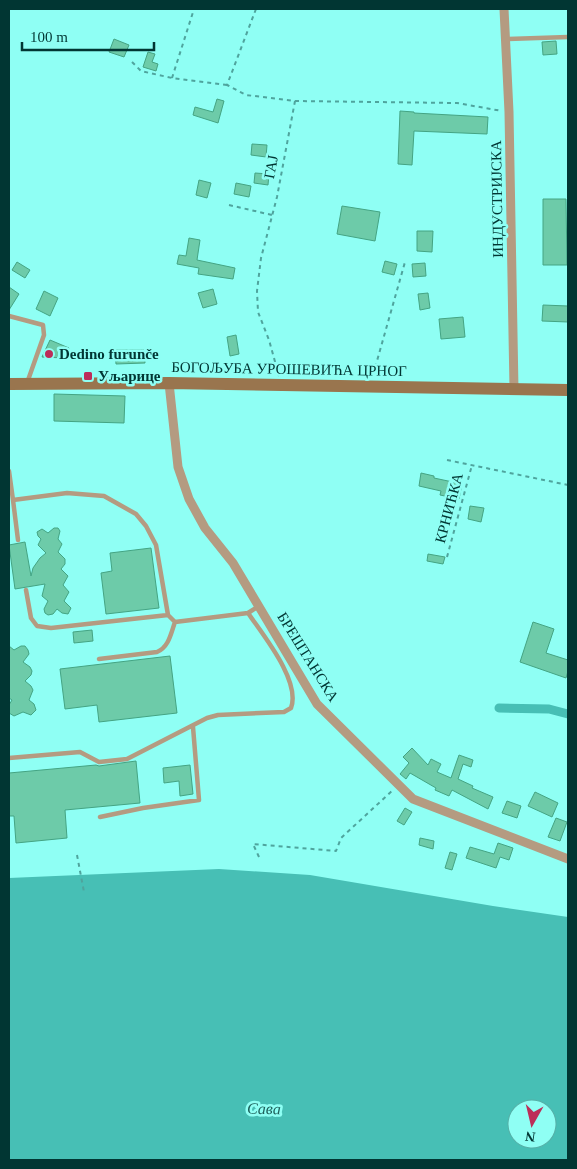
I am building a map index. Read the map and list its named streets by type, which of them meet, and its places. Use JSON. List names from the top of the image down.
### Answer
{
  "streets": {
    "street": ["ИНДУСТРИЈСКА", "БОГОЉУБА УРОШЕВИЋА ЦРНОГ", "БРЕШТАНСКА"],
    "path": ["ГАЈ", "КРНИЋКА"]
  },
  "crossings": [
    ["ГАЈ", "БОГОЉУБА УРОШЕВИЋА ЦРНОГ"],
    ["ИНДУСТРИЈСКА", "БОГОЉУБА УРОШЕВИЋА ЦРНОГ"],
    ["БОГОЉУБА УРОШЕВИЋА ЦРНОГ", "БРЕШТАНСКА"]
  ],
  "water": ["Сава"],
  "places": {
    "other": ["Dedino furunče"],
    "transit": ["Уљарице"]
  },
  "scale_bar": "100 m",
  "north": "bottom"
}
